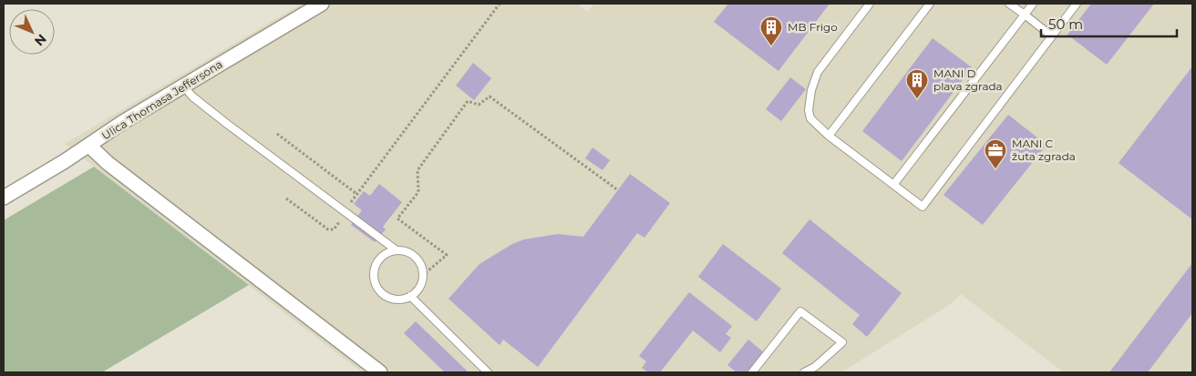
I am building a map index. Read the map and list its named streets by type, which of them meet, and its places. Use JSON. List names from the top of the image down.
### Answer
{
  "streets": {
    "street": ["Ulica Thomasa Jeffersona"]
  },
  "places": {
    "building": ["MB Frigo", "MANI D plava zgrada"],
    "office": ["MANI C žuta zgrada"]
  },
  "scale_bar": "50 m",
  "north": "bottom right"
}
